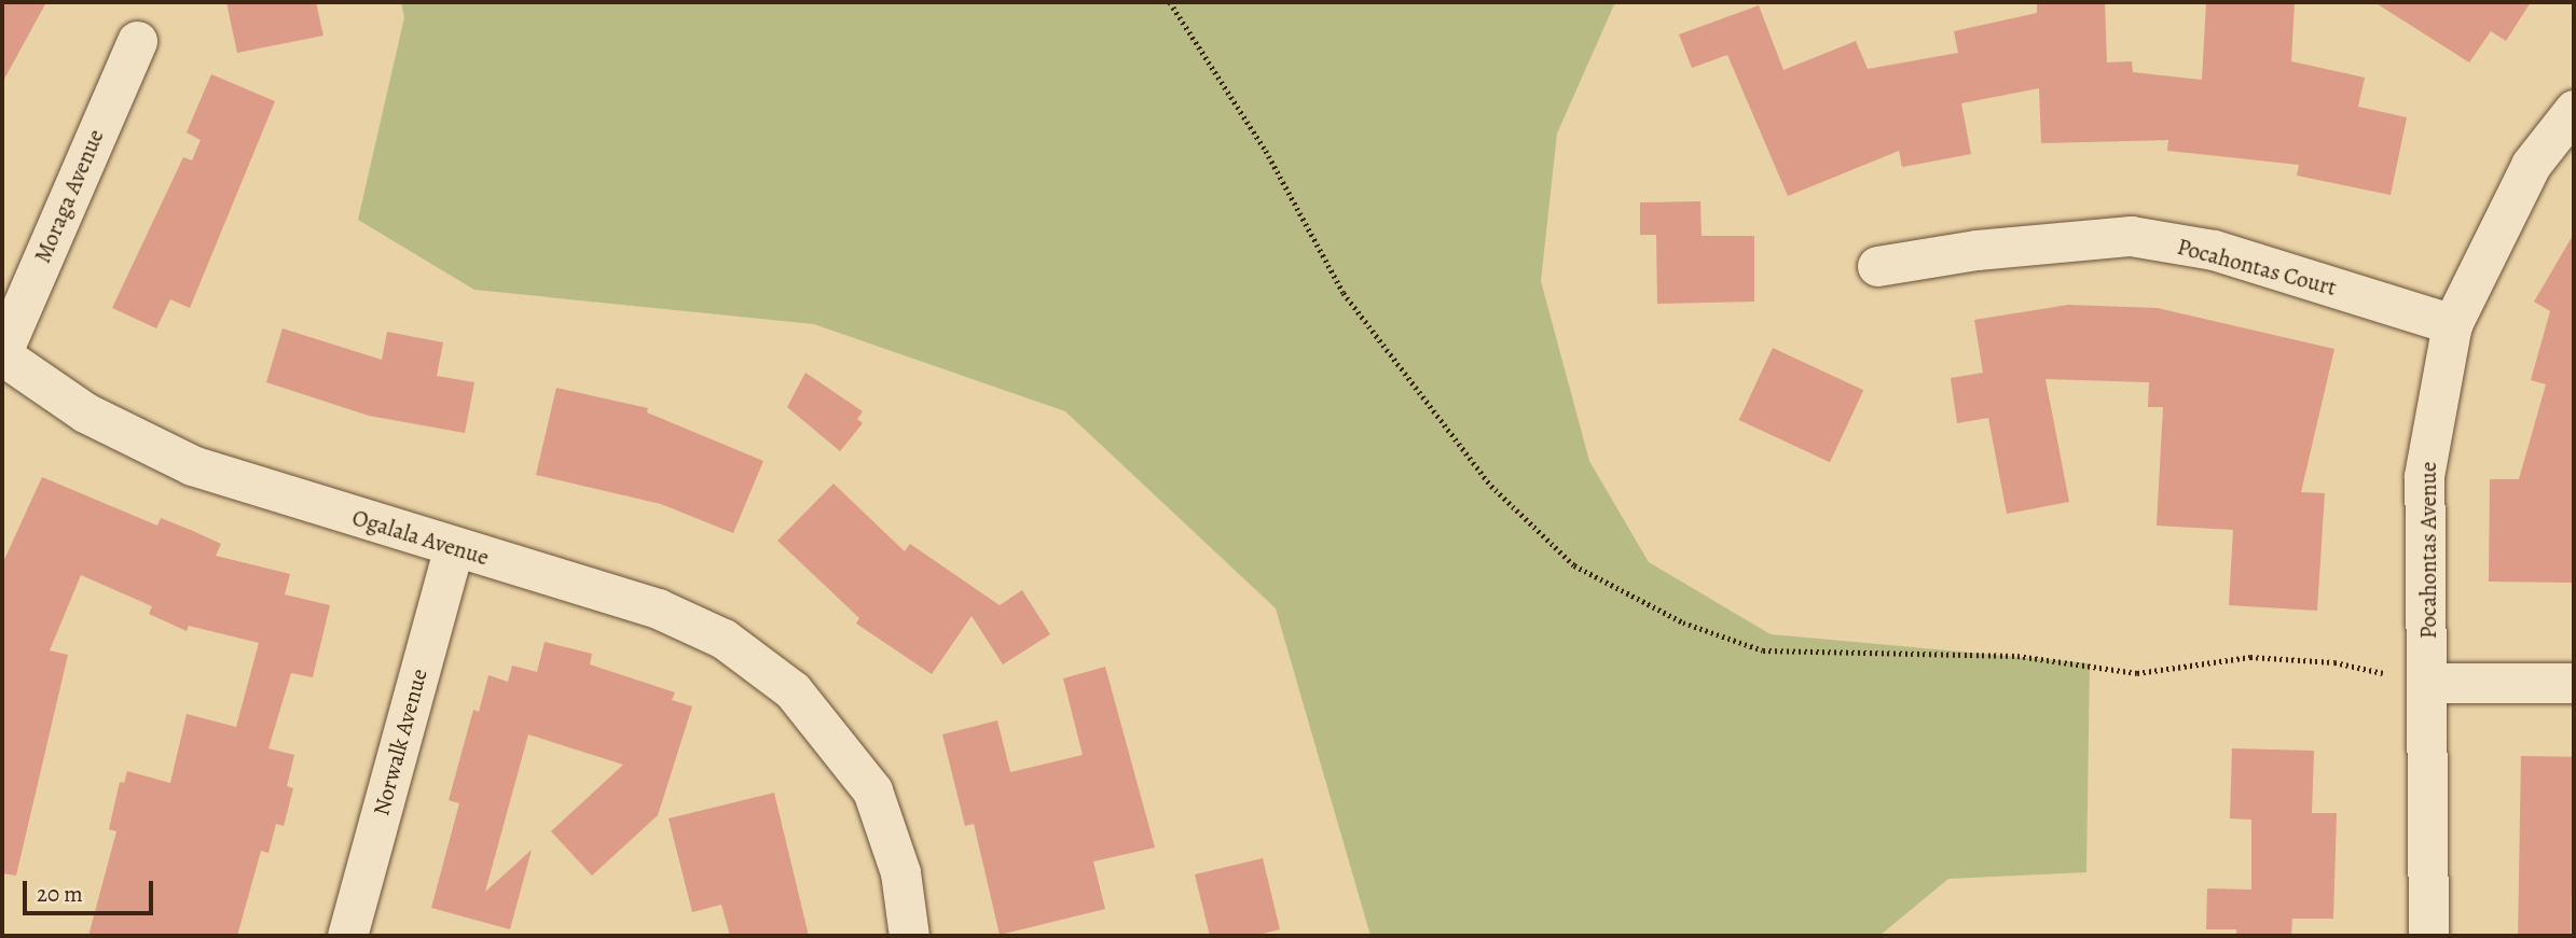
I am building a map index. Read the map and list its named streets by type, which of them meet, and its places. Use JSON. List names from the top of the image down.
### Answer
{
  "streets": {
    "street": [
      "Moraga Avenue",
      "Pocahontas Court",
      "Ogalala Avenue",
      "Pocahontas Avenue",
      "Norwalk Avenue"
    ]
  },
  "crossings": [
    ["Moraga Avenue", "Ogalala Avenue"],
    ["Pocahontas Court", "Pocahontas Avenue"],
    ["Ogalala Avenue", "Norwalk Avenue"]
  ],
  "scale_bar": "20 m"
}
